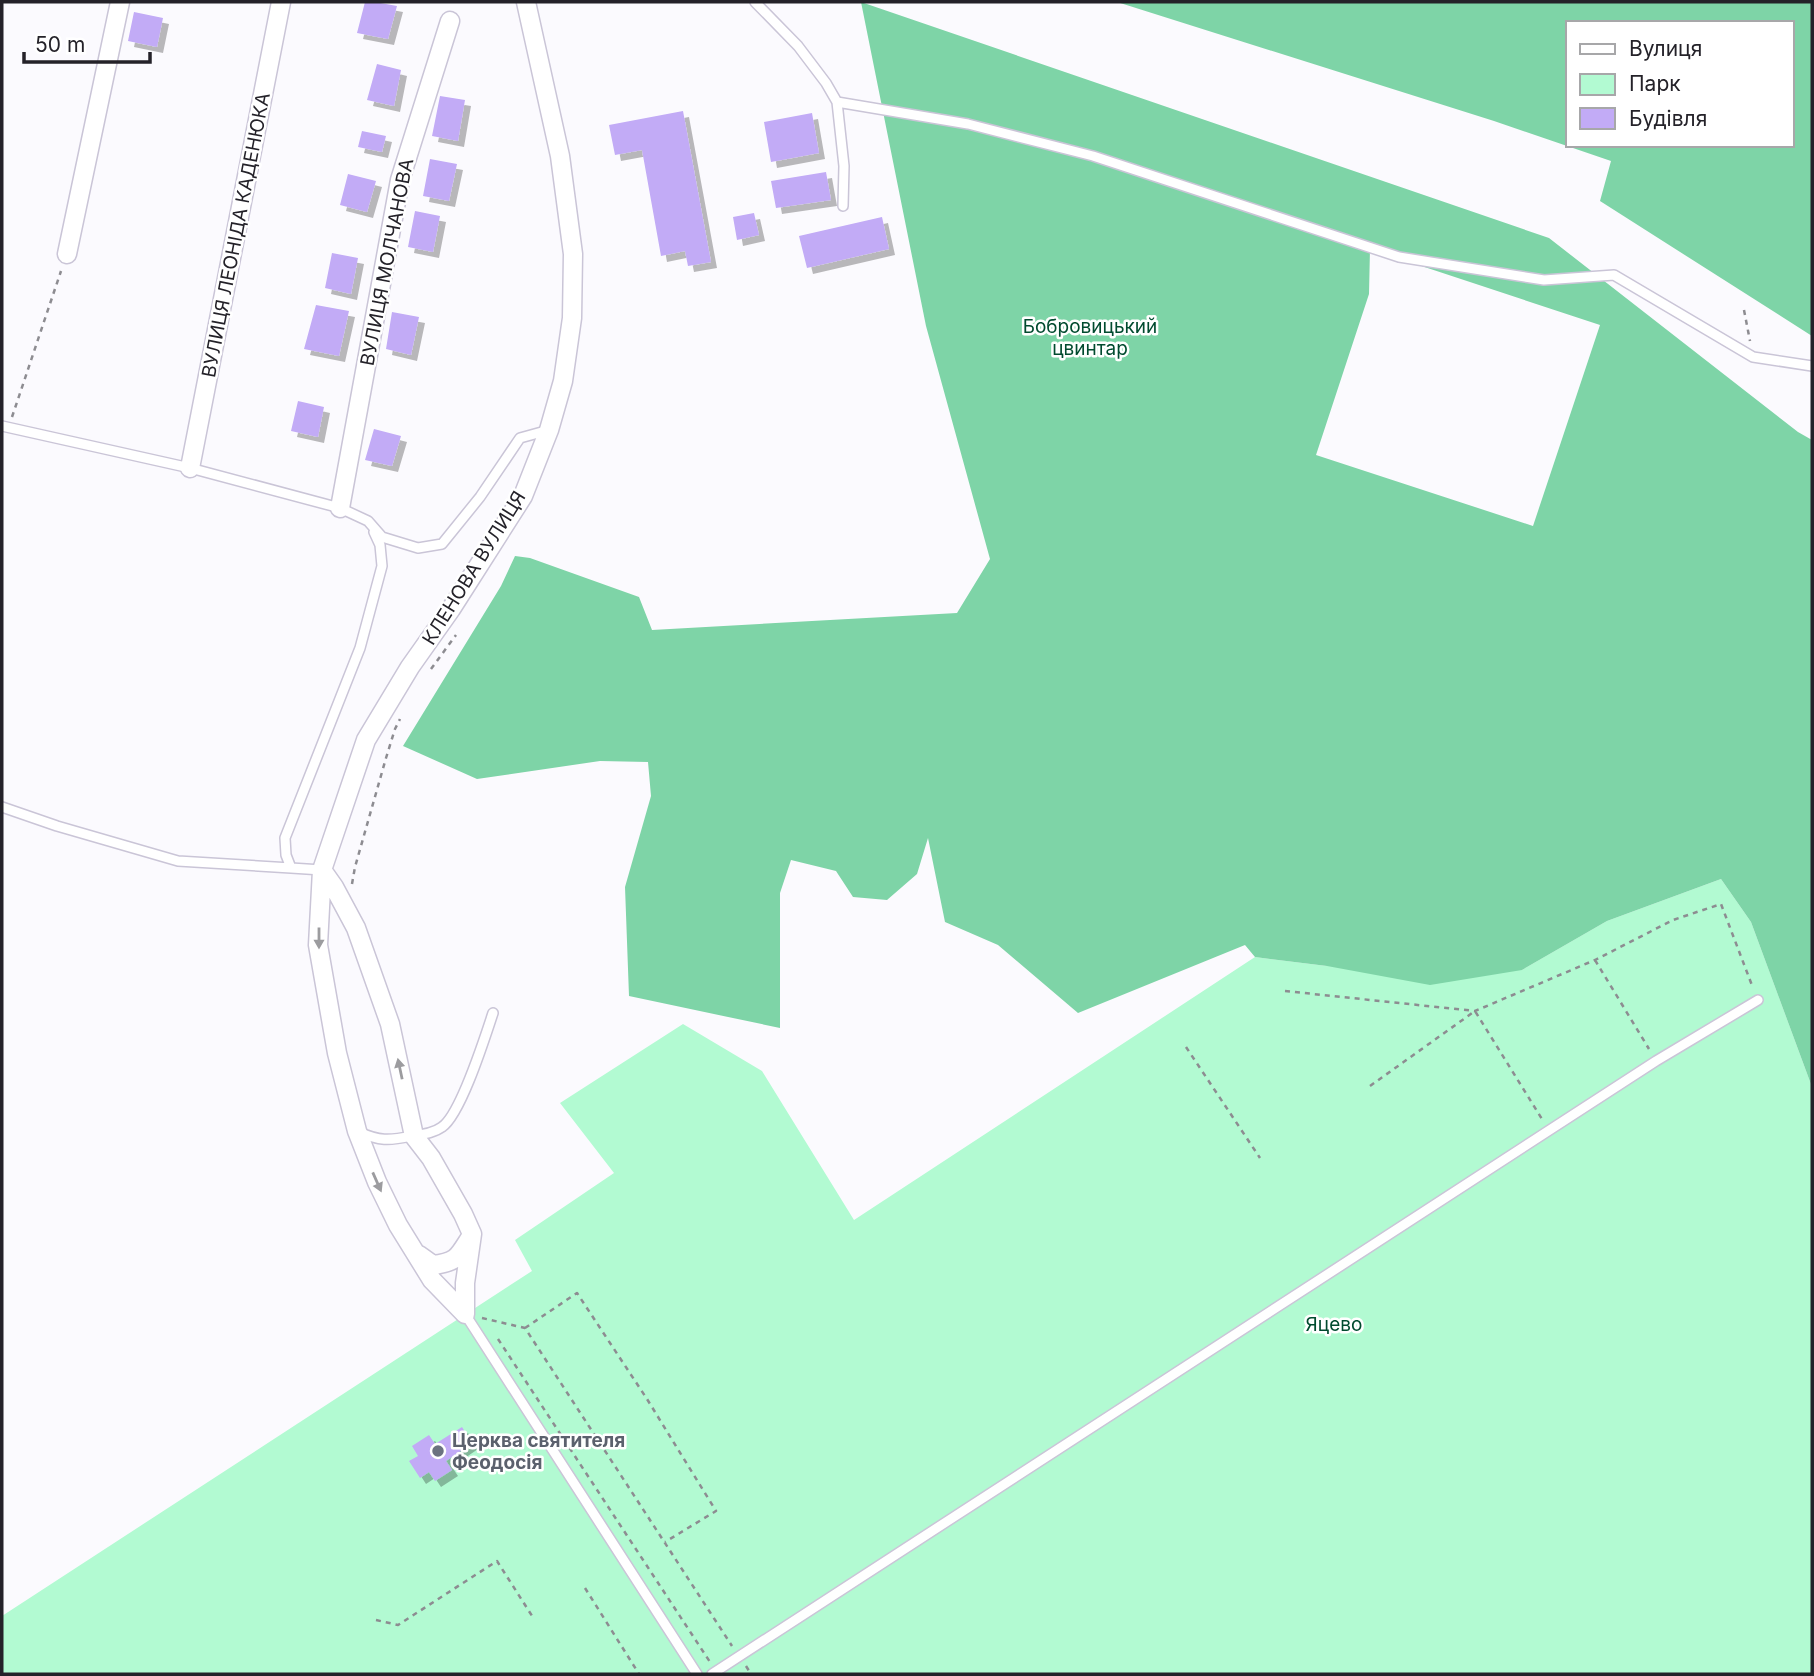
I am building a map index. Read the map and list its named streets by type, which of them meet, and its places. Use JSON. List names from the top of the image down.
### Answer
{
  "streets": {
    "street": ["ВУЛИЦЯ ЛЕОНІДА КАДЕНЮКА", "ВУЛИЦЯ МОЛЧАНОВА", "КЛЕНОВА ВУЛИЦЯ"]
  },
  "parks": ["Бобровицький цвинтар", "Яцево"],
  "places": ["Церква святителя Феодосія"],
  "legend": ["Вулиця", "Парк", "Будівля"],
  "scale_bar": "50 m"
}
